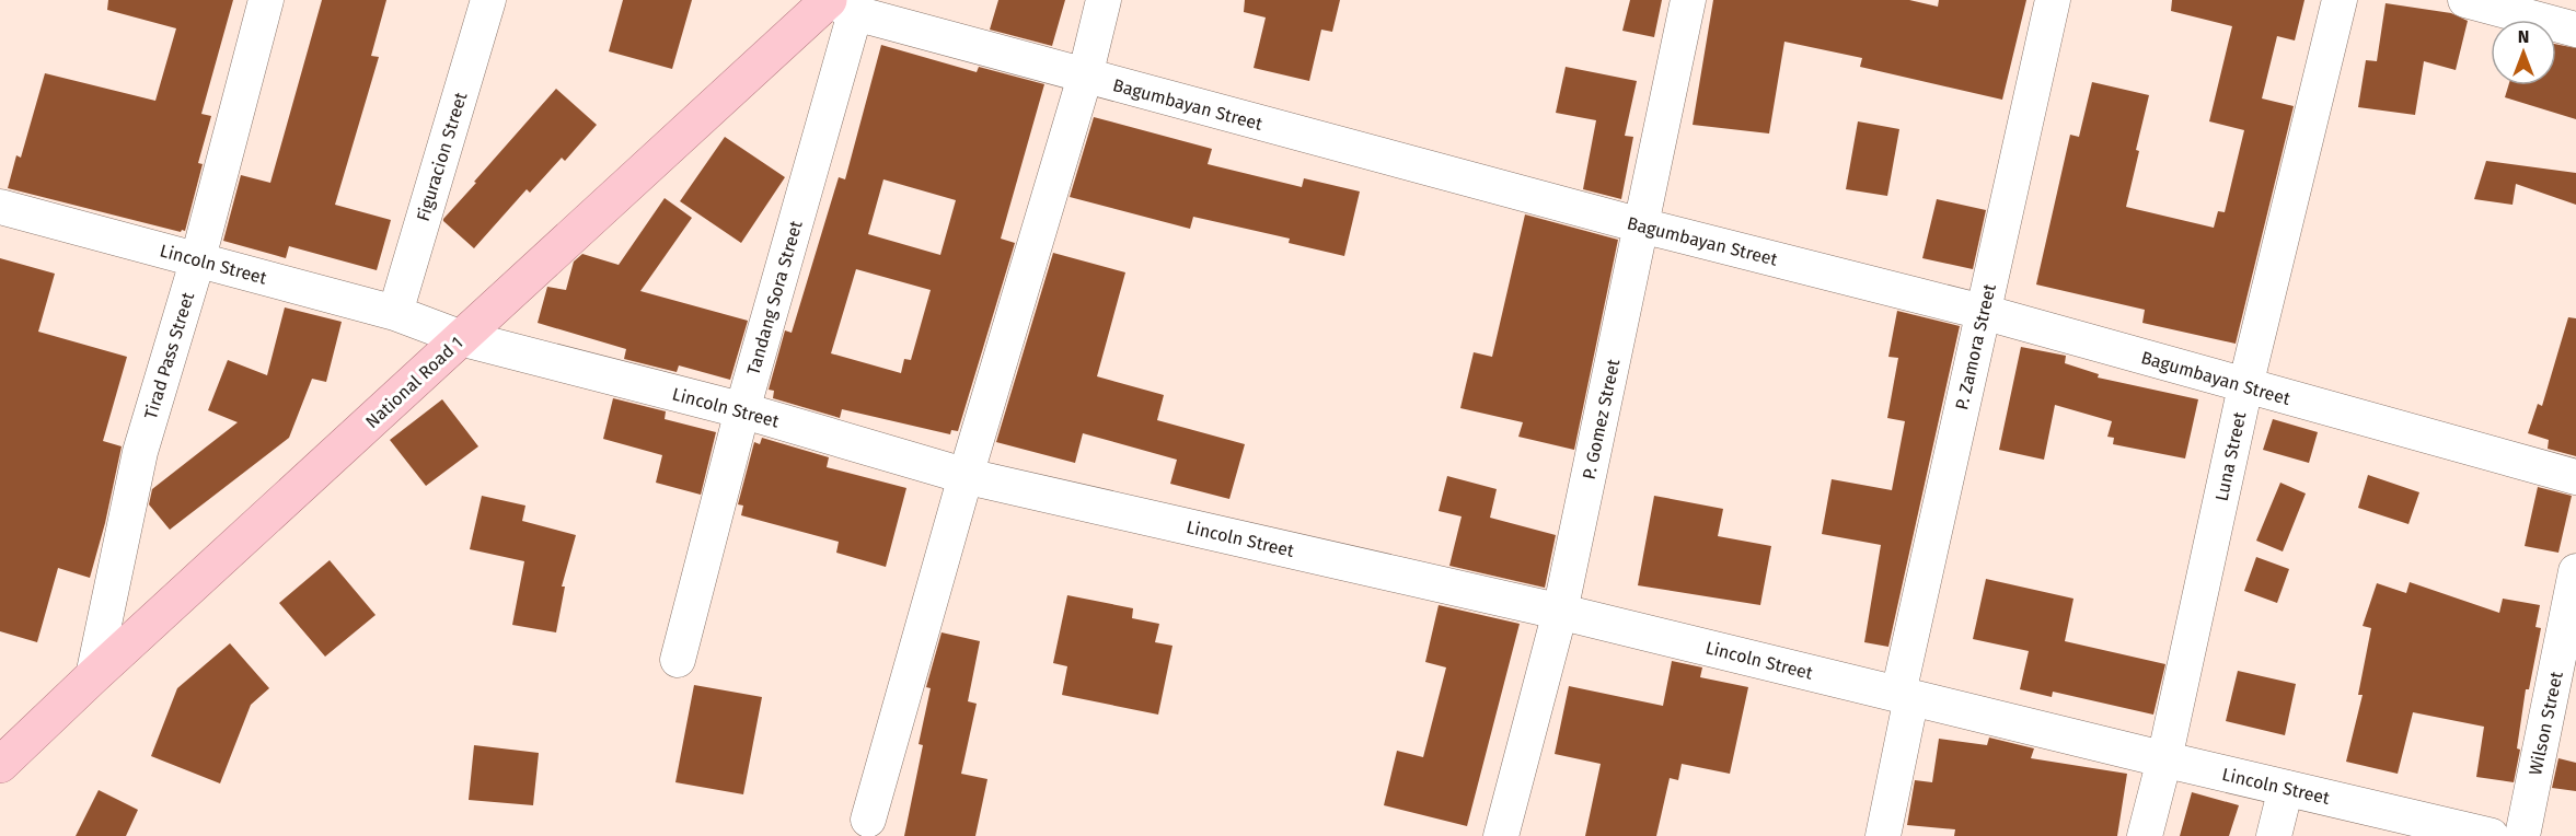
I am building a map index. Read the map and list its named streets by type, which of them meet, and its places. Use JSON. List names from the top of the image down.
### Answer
{
  "streets": {
    "main road": ["National Road 1"],
    "street": [
      "Bagumbayan Street",
      "Figuracion Street",
      "Lincoln Street",
      "Tandang Sora Street",
      "P. Zamora Street",
      "Tirad Pass Street",
      "P. Gomez Street",
      "Luna Street",
      "Wilson Street"
    ]
  },
  "crossings": [
    ["Bagumbayan Street", "Tandang Sora Street"],
    ["Bagumbayan Street", "P. Zamora Street"],
    ["Bagumbayan Street", "National Road 1"],
    ["Bagumbayan Street", "P. Gomez Street"],
    ["Bagumbayan Street", "Luna Street"],
    ["Figuracion Street", "Lincoln Street"],
    ["Lincoln Street", "Tandang Sora Street"],
    ["Lincoln Street", "P. Zamora Street"],
    ["Lincoln Street", "Tirad Pass Street"],
    ["Lincoln Street", "National Road 1"],
    ["Lincoln Street", "P. Gomez Street"],
    ["Lincoln Street", "Luna Street"],
    ["Tandang Sora Street", "National Road 1"],
    ["Tirad Pass Street", "National Road 1"]
  ],
  "north": "top"
}
